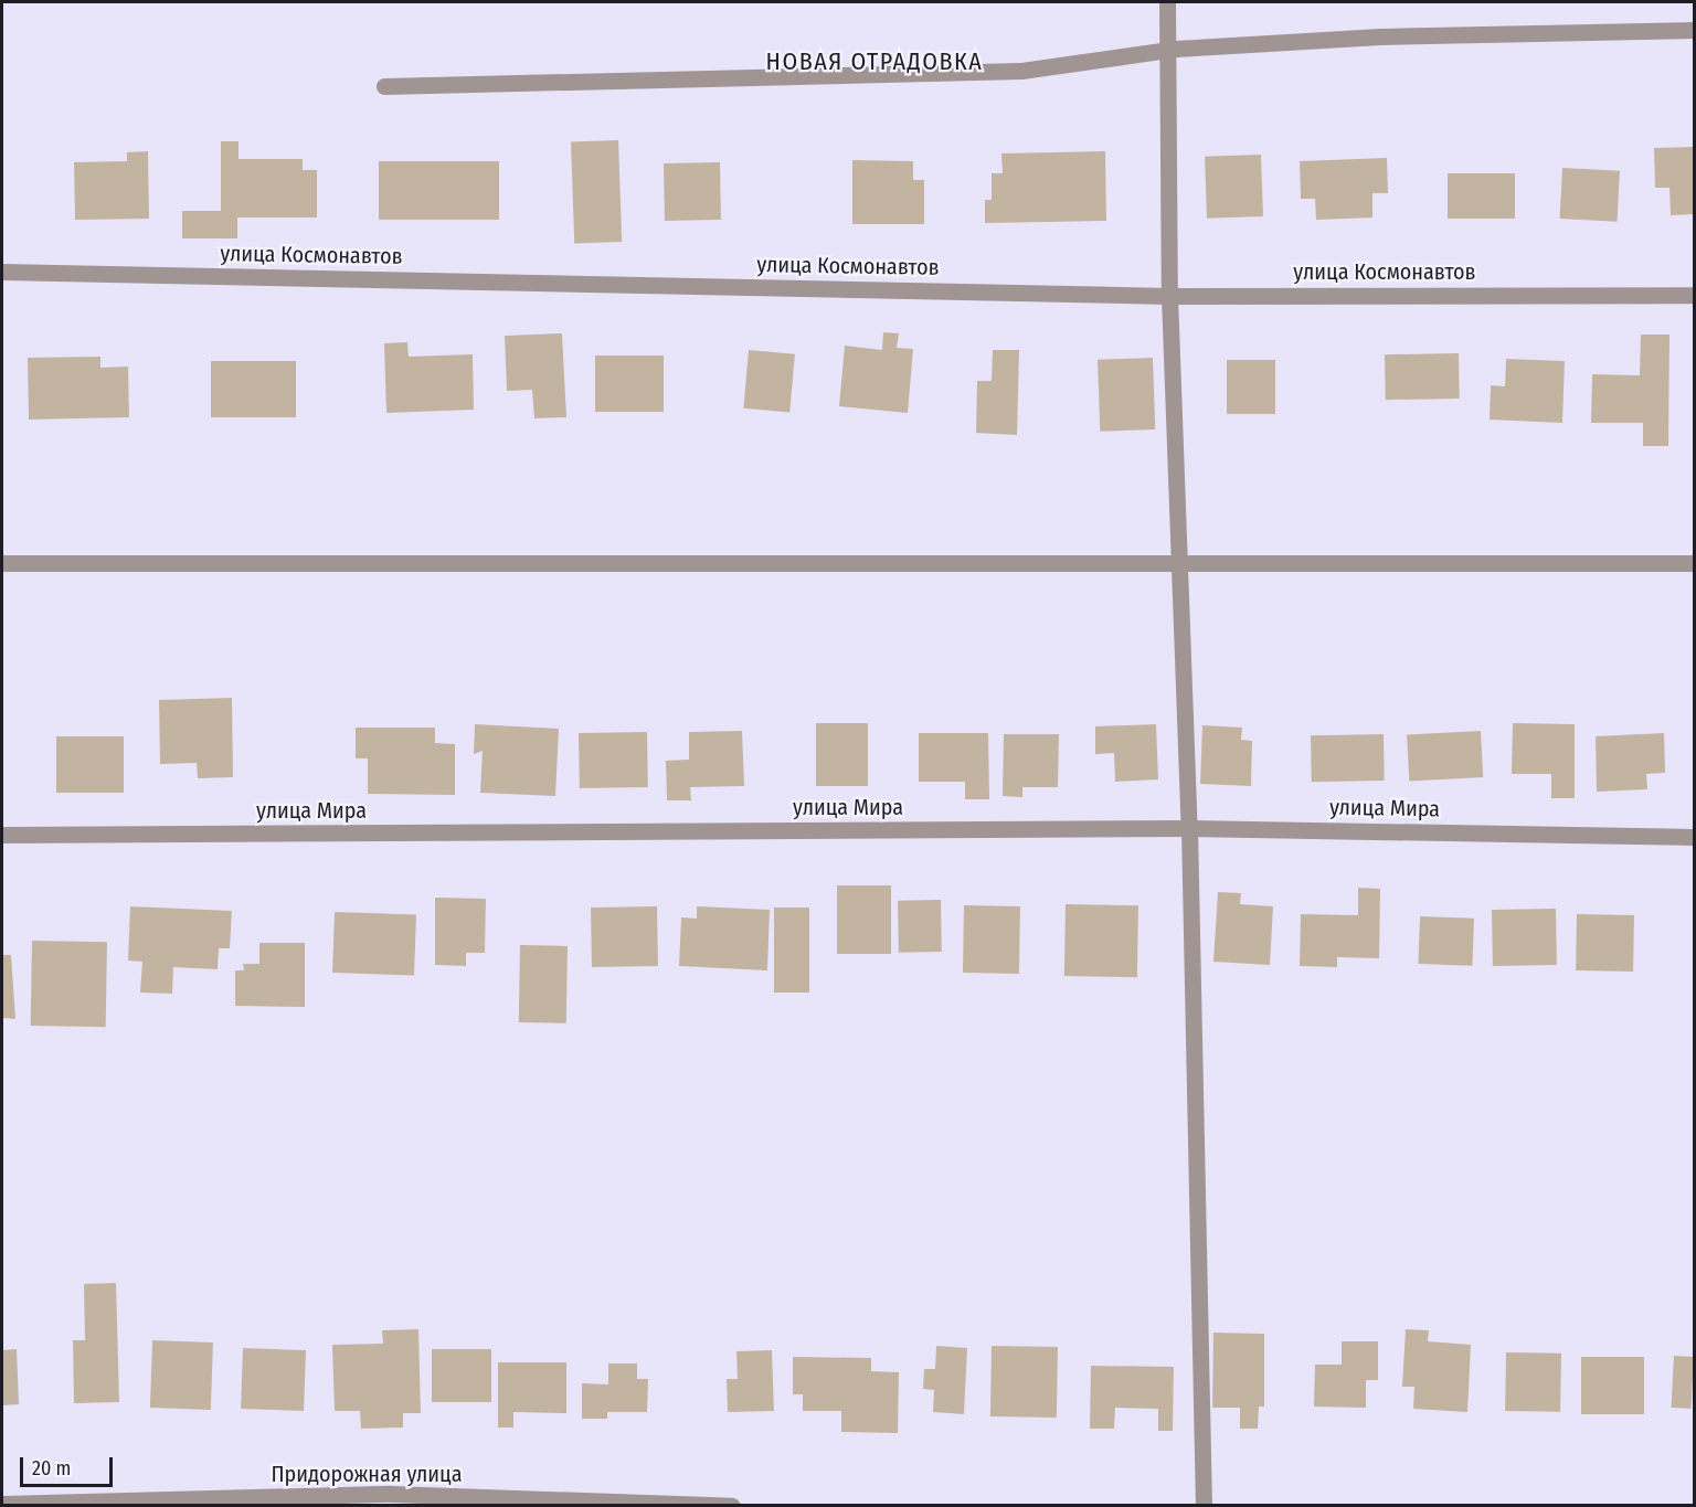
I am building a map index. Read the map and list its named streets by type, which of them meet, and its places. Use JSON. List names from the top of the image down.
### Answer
{
  "streets": {
    "street": ["улица Космонавтов", "улица Мира", "Придорожная улица"]
  },
  "districts": ["НОВАЯ ОТРАДОВКА"],
  "scale_bar": "20 m"
}
